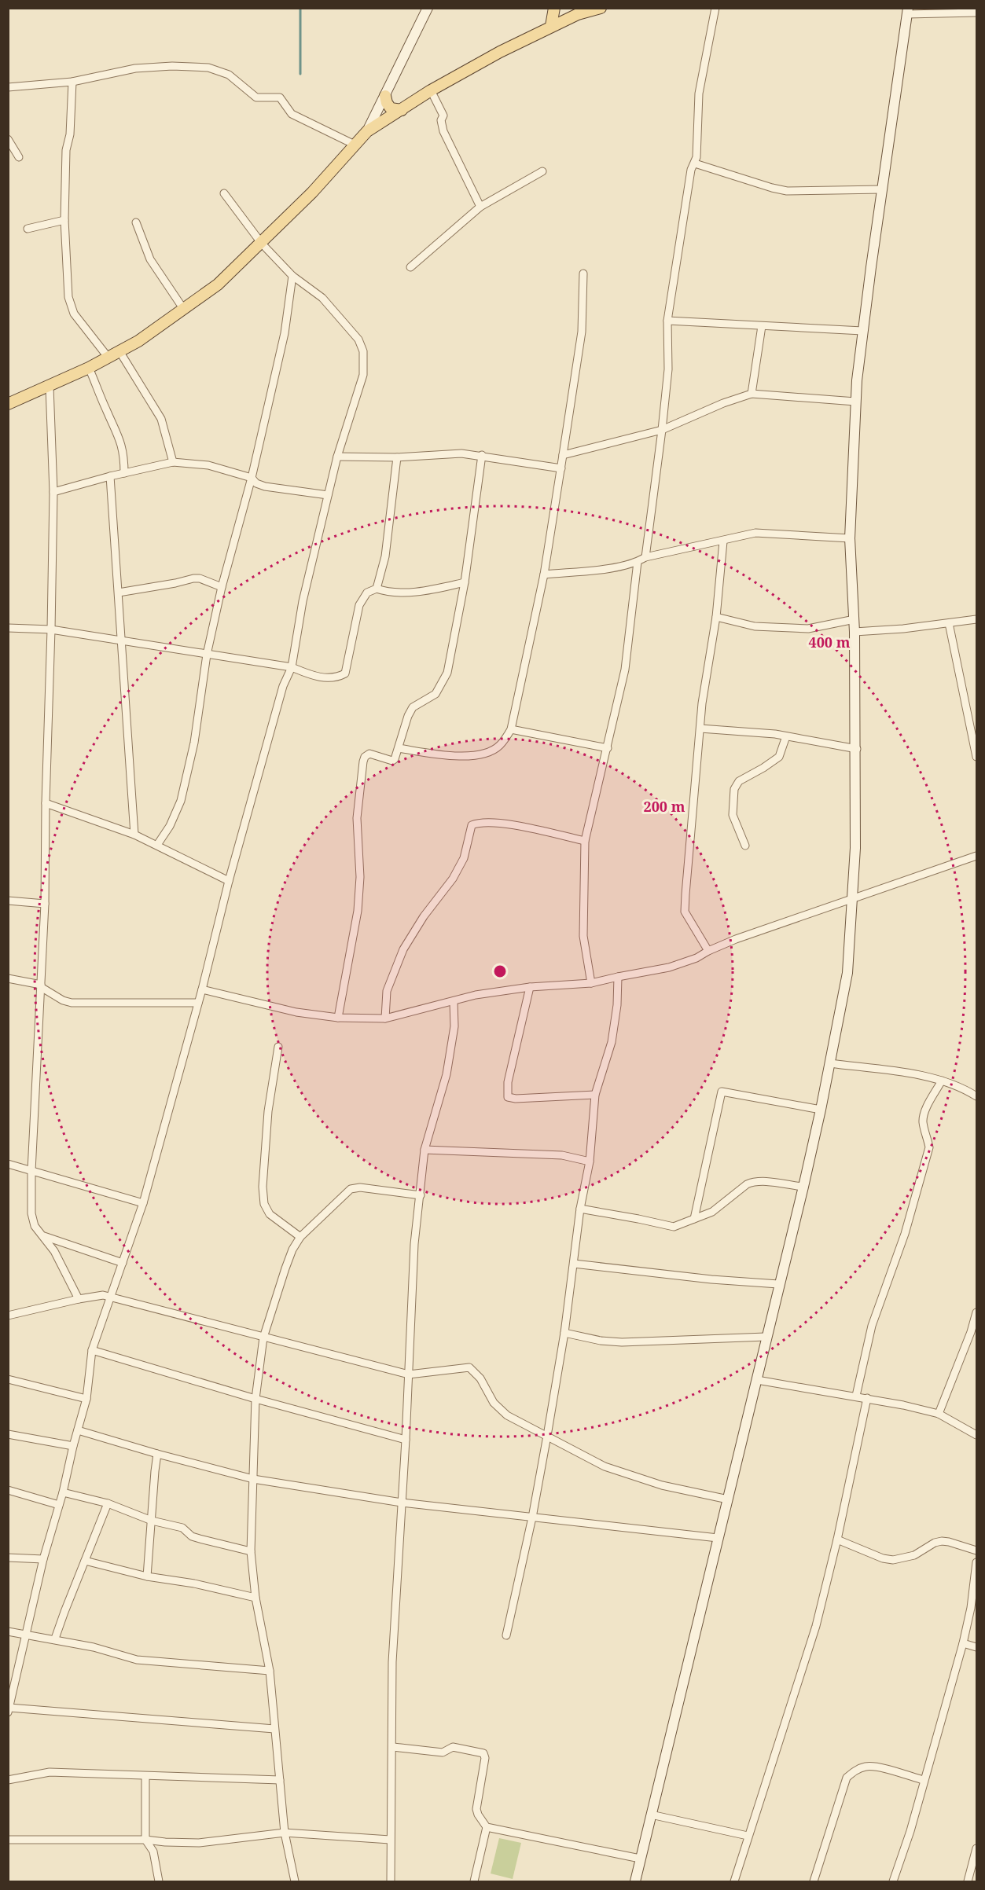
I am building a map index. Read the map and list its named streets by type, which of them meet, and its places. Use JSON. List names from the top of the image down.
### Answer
{
  "rings": ["400 m", "200 m"]
}
